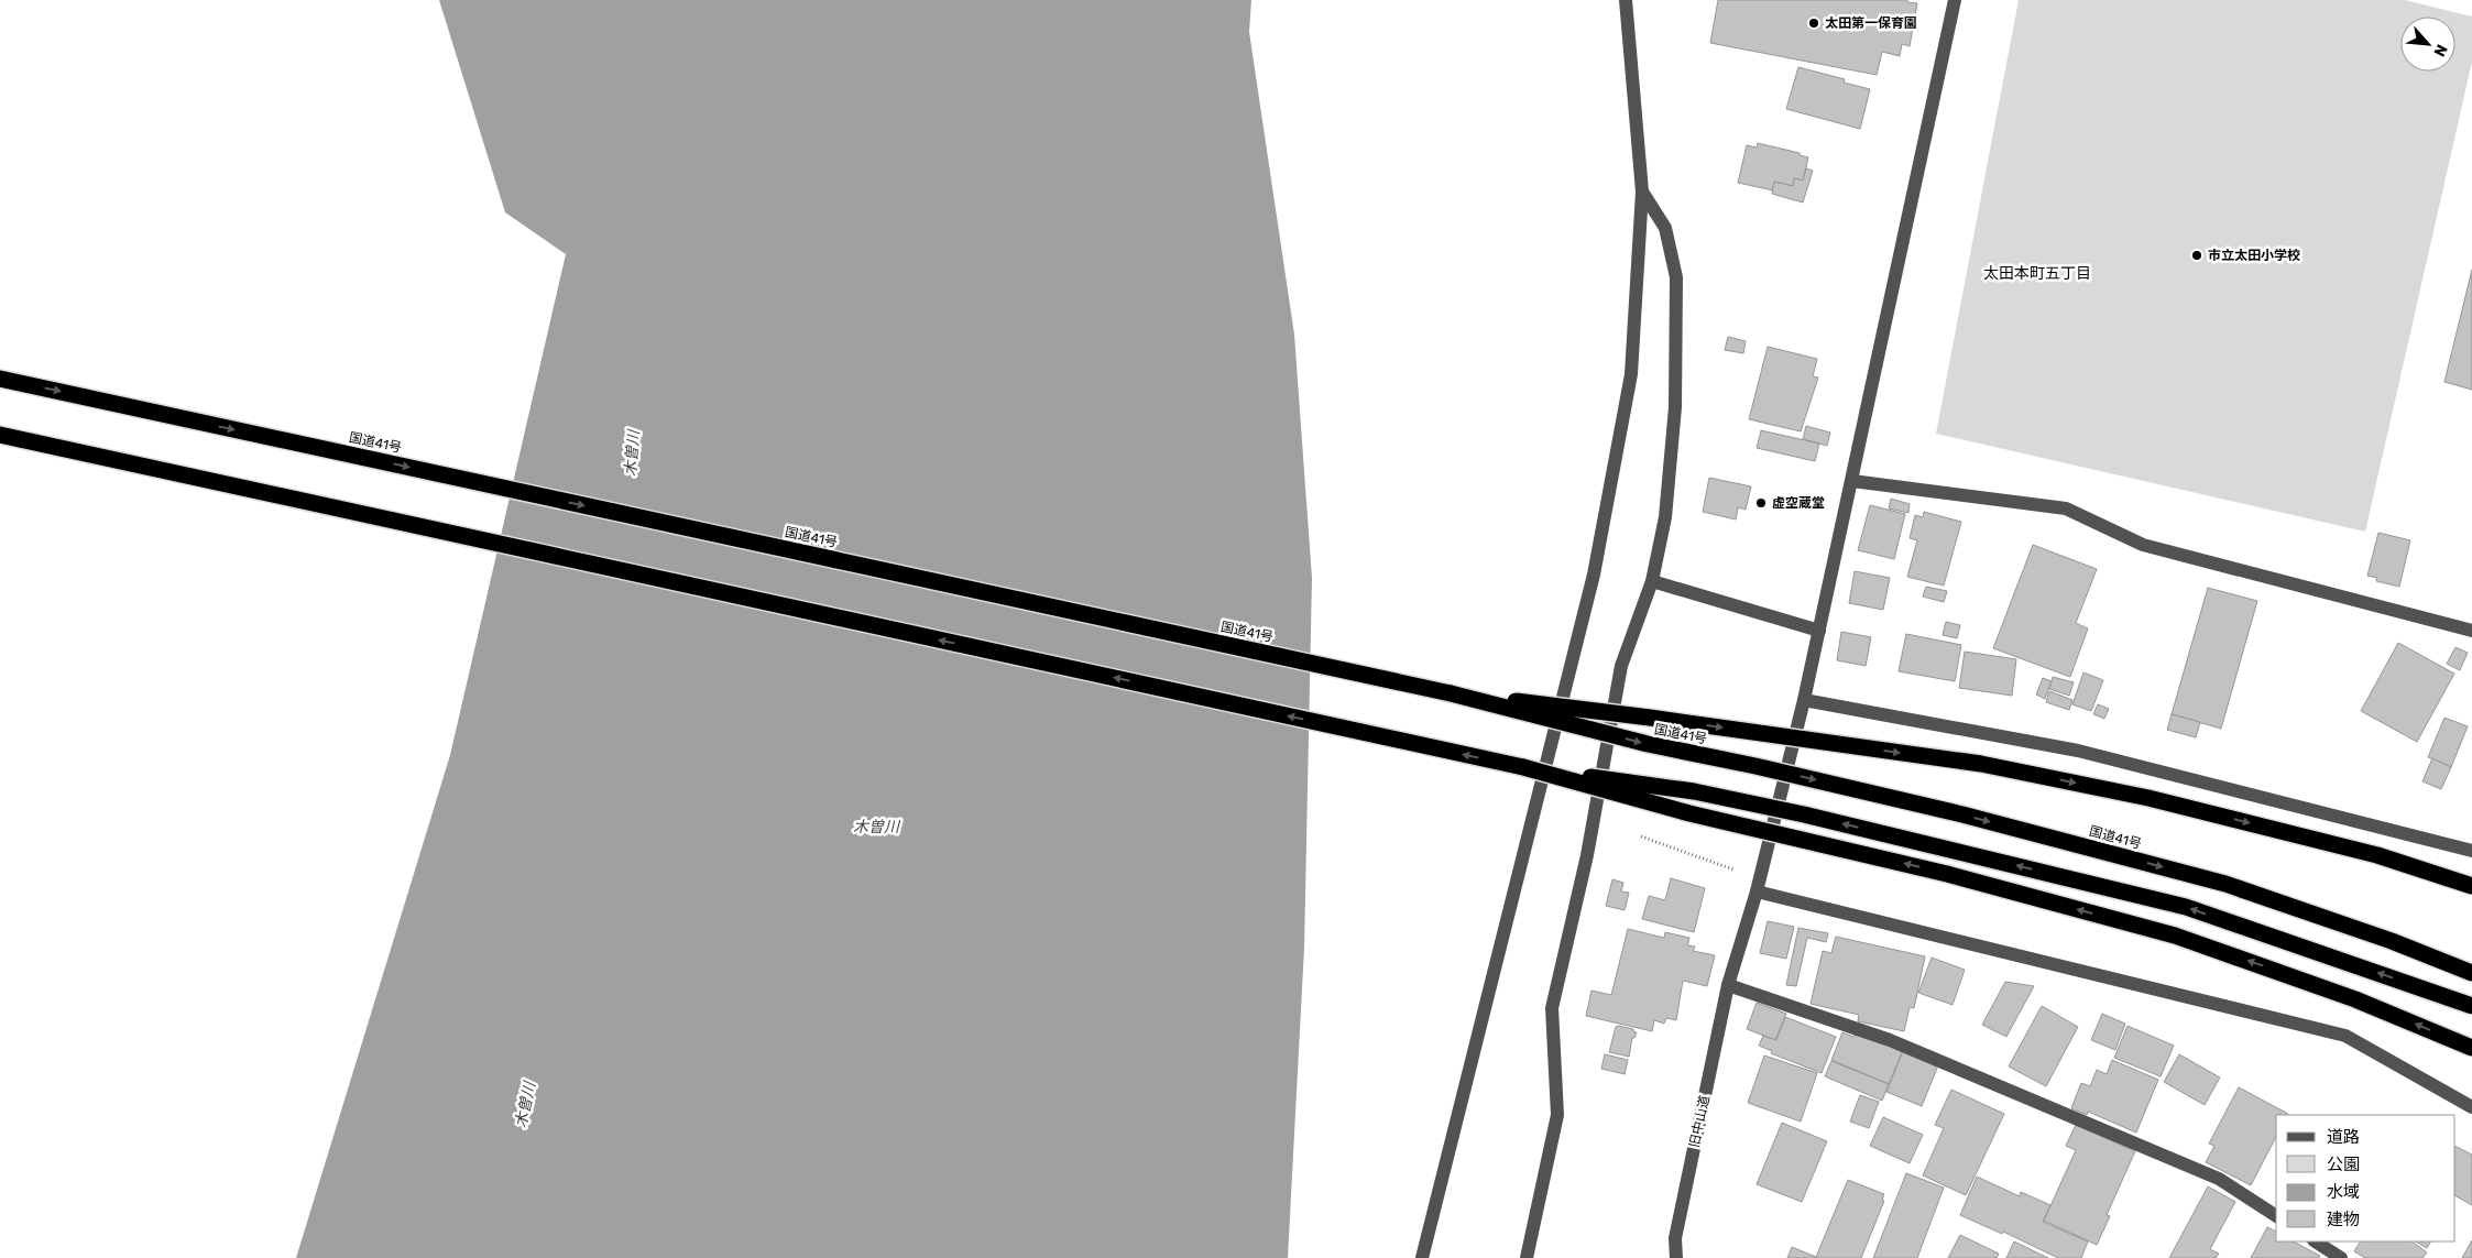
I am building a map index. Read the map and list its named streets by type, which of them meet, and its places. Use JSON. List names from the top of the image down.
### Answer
{
  "streets": {
    "highway": ["国道41号"],
    "street": ["旧中山道"]
  },
  "districts": ["太田本町五丁目"],
  "water": ["木曽川"],
  "places": ["太田第一保育園", "市立太田小学校", "虚空蔵堂"],
  "legend": [
    "道路",
    "公園",
    "水域",
    "建物"
  ],
  "north": "bottom right"
}
